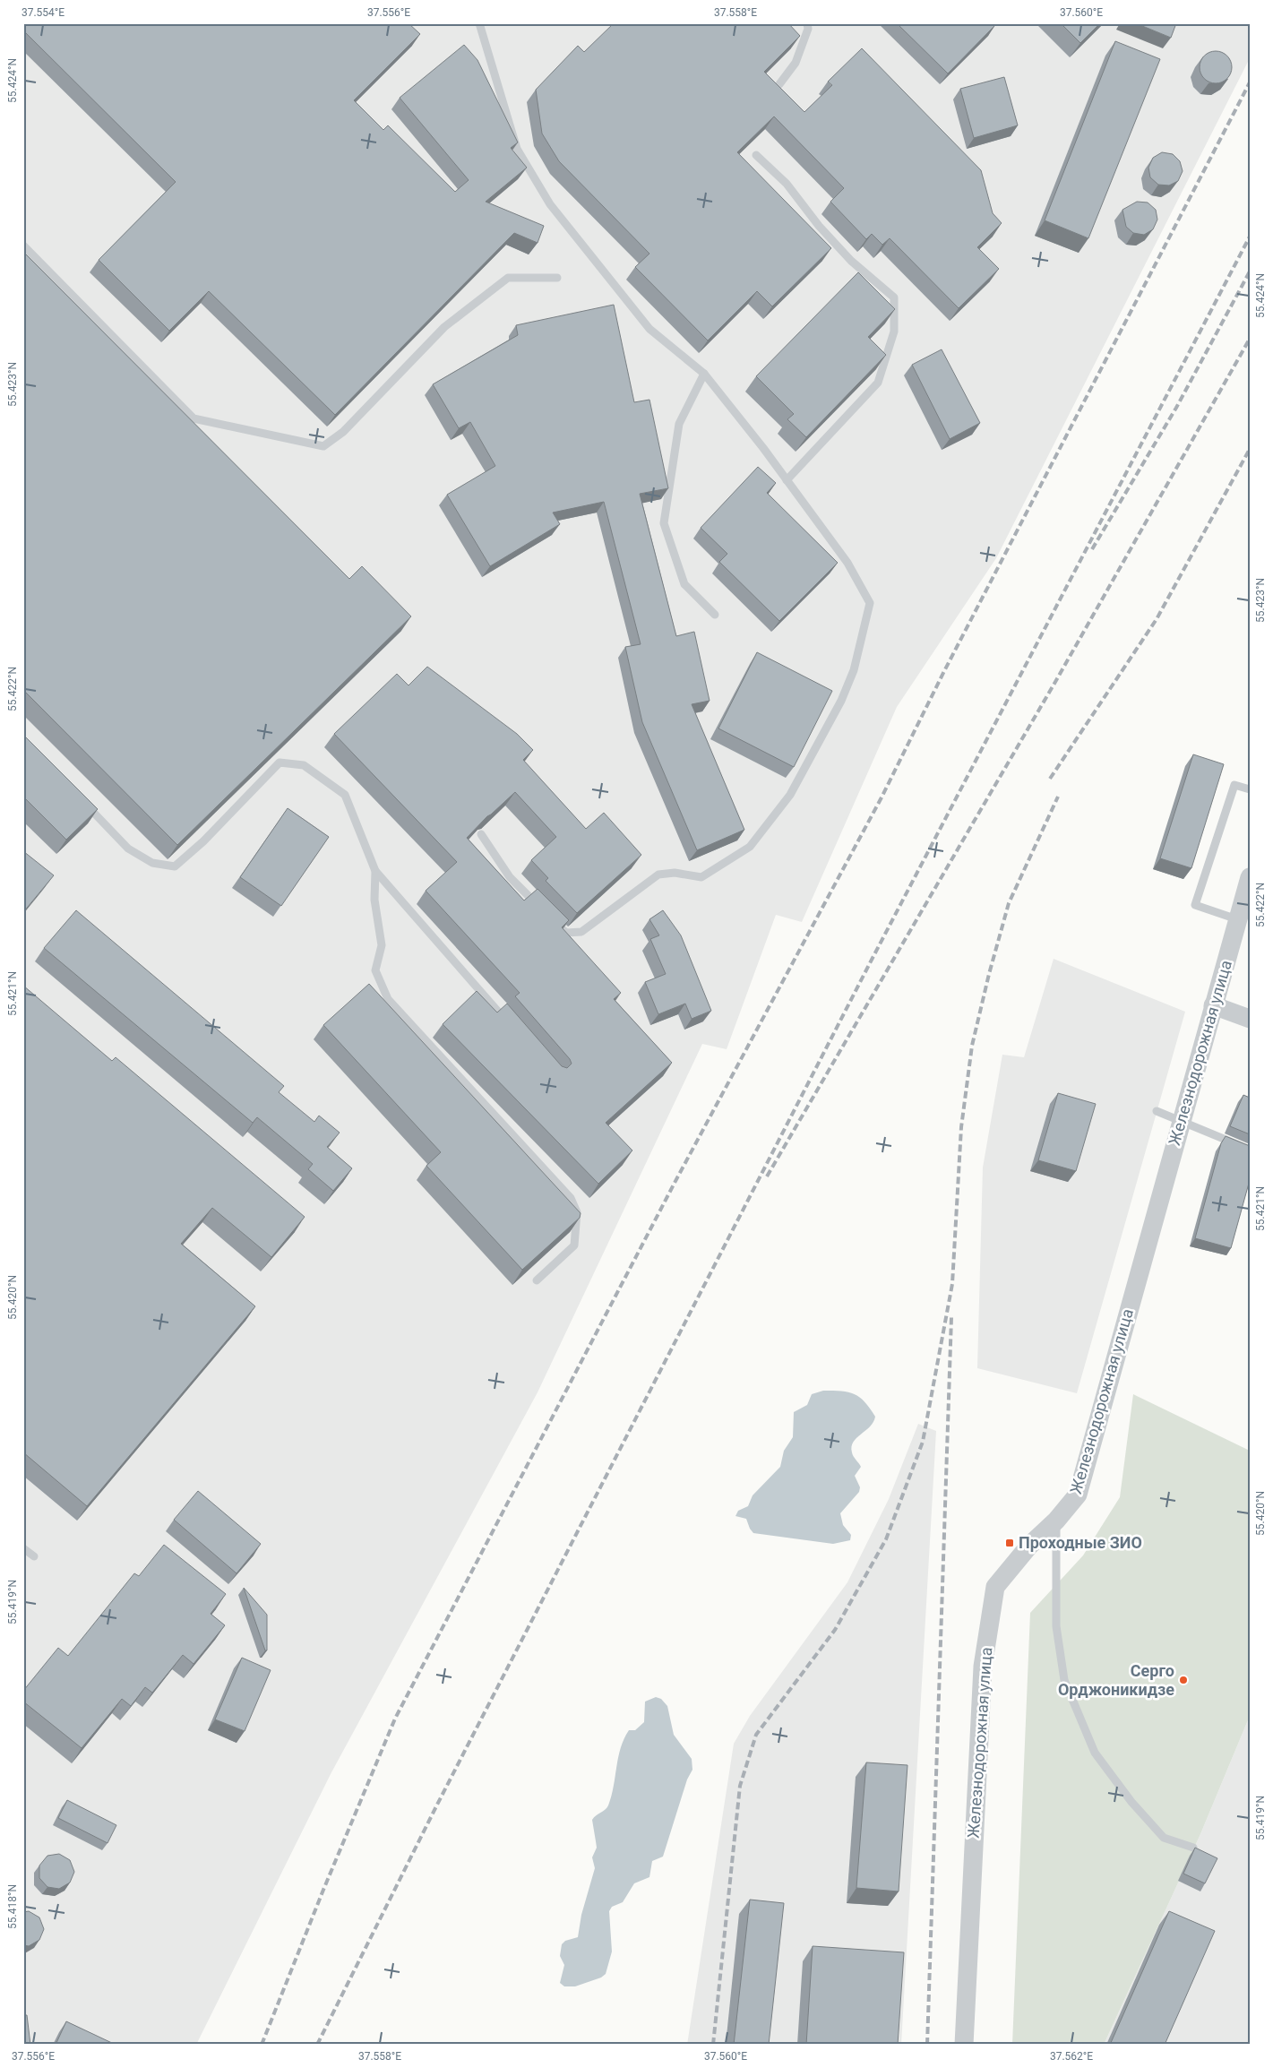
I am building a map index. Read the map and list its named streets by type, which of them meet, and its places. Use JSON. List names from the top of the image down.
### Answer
{
  "streets": {
    "street": ["Железнодорожная улица"]
  },
  "places": {
    "transit": ["Проходные ЗИО"],
    "other": ["Серго Орджоникидзе"]
  },
  "coordinates": [
    "37.554°E",
    "37.556°E",
    "37.558°E",
    "37.560°E",
    "55.424°N",
    "55.423°N",
    "55.422°N",
    "55.421°N",
    "55.420°N",
    "55.419°N",
    "55.418°N",
    "37.562°E"
  ]
}
